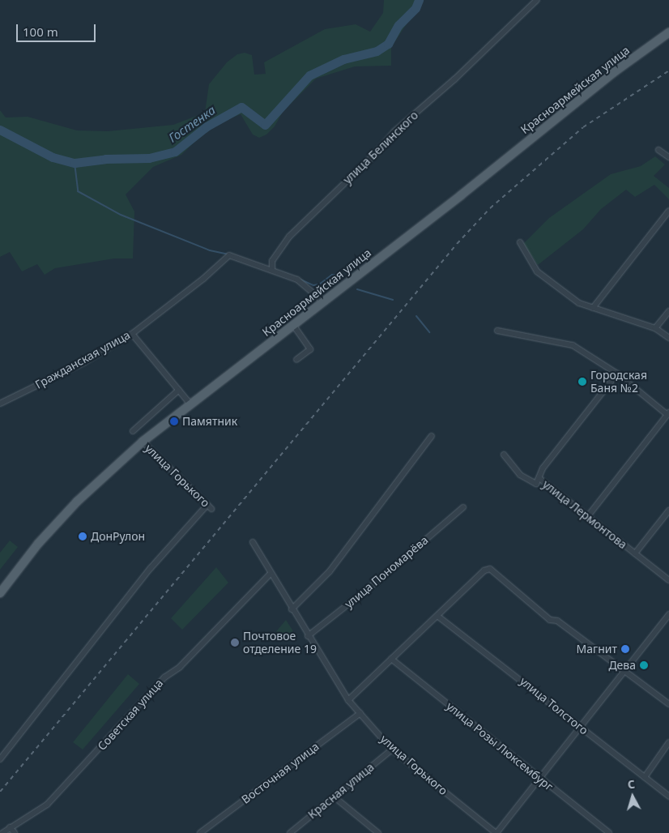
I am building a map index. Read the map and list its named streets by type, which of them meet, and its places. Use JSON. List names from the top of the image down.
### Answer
{
  "streets": {
    "main road": ["Красноармейская улица"],
    "street": [
      "улица Белинского",
      "Гражданская улица",
      "улица Горького",
      "улица Лермонтова",
      "улица Пономарёва",
      "улица Толстого",
      "Советская улица",
      "улица Розы Люксембург",
      "Восточная улица",
      "Красная улица"
    ]
  },
  "crossings": [
    ["Красноармейская улица", "улица Горького"],
    ["улица Белинского", "Гражданская улица"],
    ["улица Горького", "улица Пономарёва"],
    ["улица Горького", "Советская улица"],
    ["улица Горького", "Восточная улица"],
    ["улица Горького", "Красная улица"]
  ],
  "water": ["Гостенка"],
  "places": [
    "Городская Баня №2",
    "Памятник",
    "ДонРулон",
    "Почтовое отделение 19",
    "Магнит",
    "Дева"
  ],
  "scale_bar": "100 m",
  "north": "top"
}
